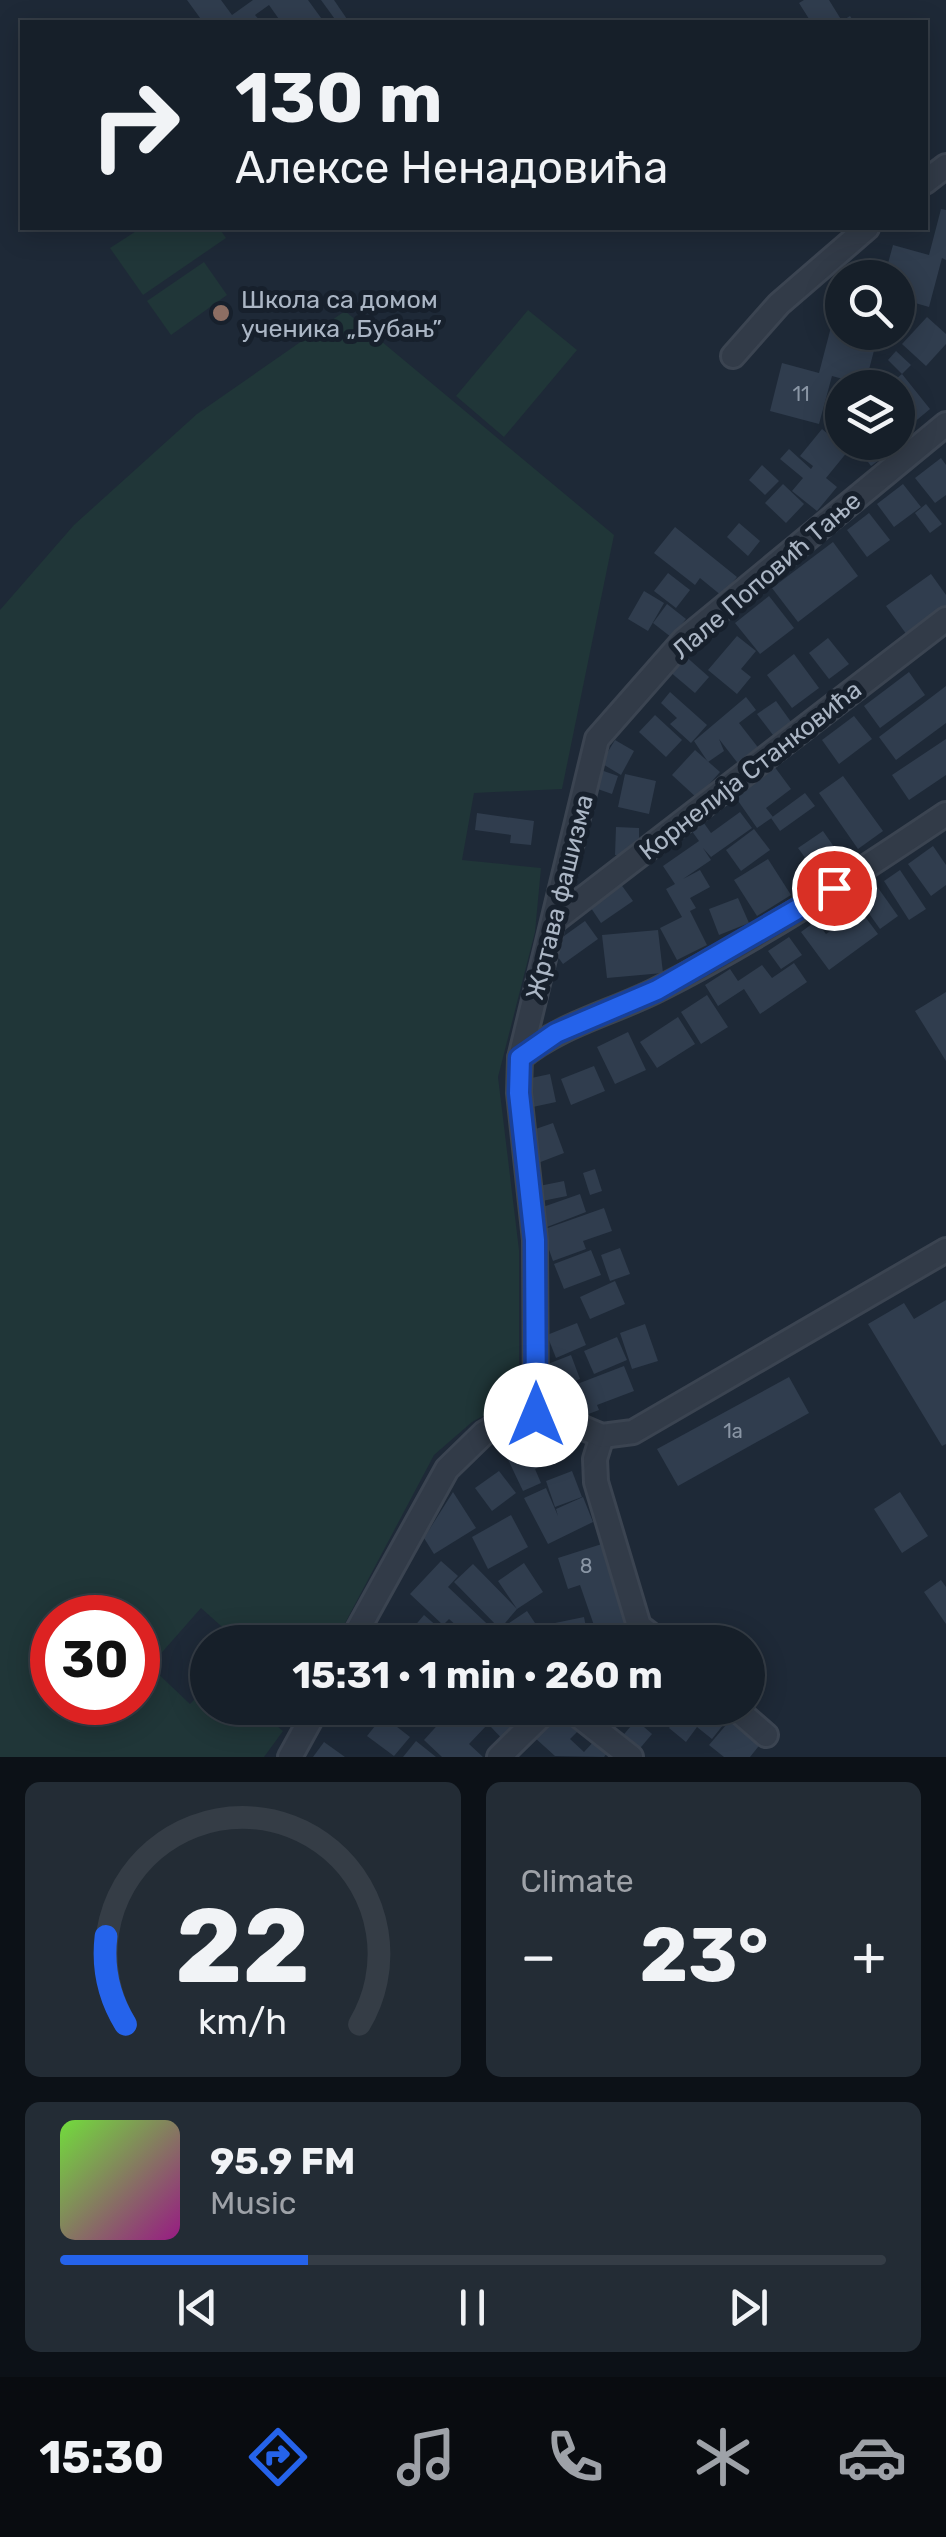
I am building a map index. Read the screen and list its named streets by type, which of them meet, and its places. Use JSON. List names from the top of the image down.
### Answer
{
  "streets": {
    "street": ["Лале Поповић Тање", "Корнелија Станковића", "Жртава фашизма"]
  },
  "crossings": [
    ["Лале Поповић Тање", "Жртава фашизма"],
    ["Корнелија Станковића", "Жртава фашизма"]
  ],
  "places": ["Школа са домом ученика „Бубањ”"],
  "house_numbers": ["11", "1a", "8"],
  "page": {
    "turn": ["130 m", "Алексе Ненадовића"],
    "limit": "30",
    "trip": "15:31 · 1 min · 260 m",
    "tile": "Climate",
    "heat": ["−", "23°", "+"],
    "song": ["95.9 FM", "Music"],
    "tabs": "15:30",
    "gauge": ["22", "km/h"]
  }
}
